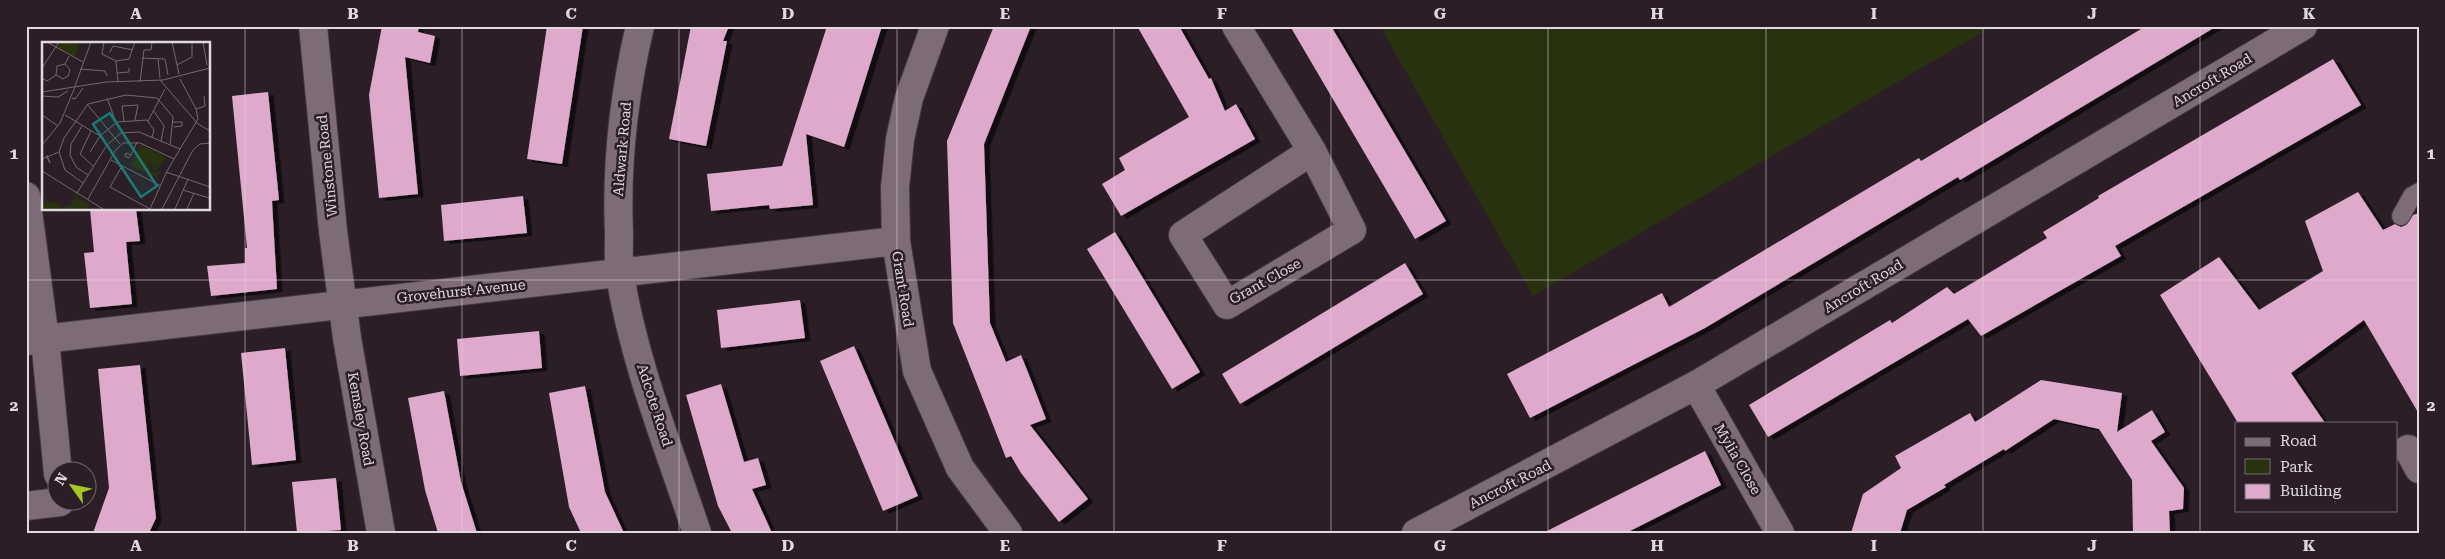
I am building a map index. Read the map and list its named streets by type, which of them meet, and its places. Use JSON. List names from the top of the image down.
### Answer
{
  "streets": {
    "street": [
      "Ancroft Road",
      "Aldwark Road",
      "Winstone Road",
      "Grant Close",
      "Grant Road",
      "Grovehurst Avenue",
      "Adcote Road",
      "Kemsley Road",
      "Mylia Close"
    ]
  },
  "crossings": [
    ["Ancroft Road", "Mylia Close"],
    ["Aldwark Road", "Grovehurst Avenue"],
    ["Aldwark Road", "Adcote Road"],
    ["Winstone Road", "Grovehurst Avenue"],
    ["Winstone Road", "Kemsley Road"],
    ["Grant Road", "Grovehurst Avenue"],
    ["Grovehurst Avenue", "Adcote Road"],
    ["Grovehurst Avenue", "Kemsley Road"]
  ],
  "legend": ["Road", "Park", "Building"],
  "north": "top left",
  "grid": {
    "columns": [
      "A",
      "B",
      "C",
      "D",
      "E",
      "F",
      "G",
      "H",
      "I",
      "J",
      "K"
    ],
    "rows": ["1", "2"]
  }
}
